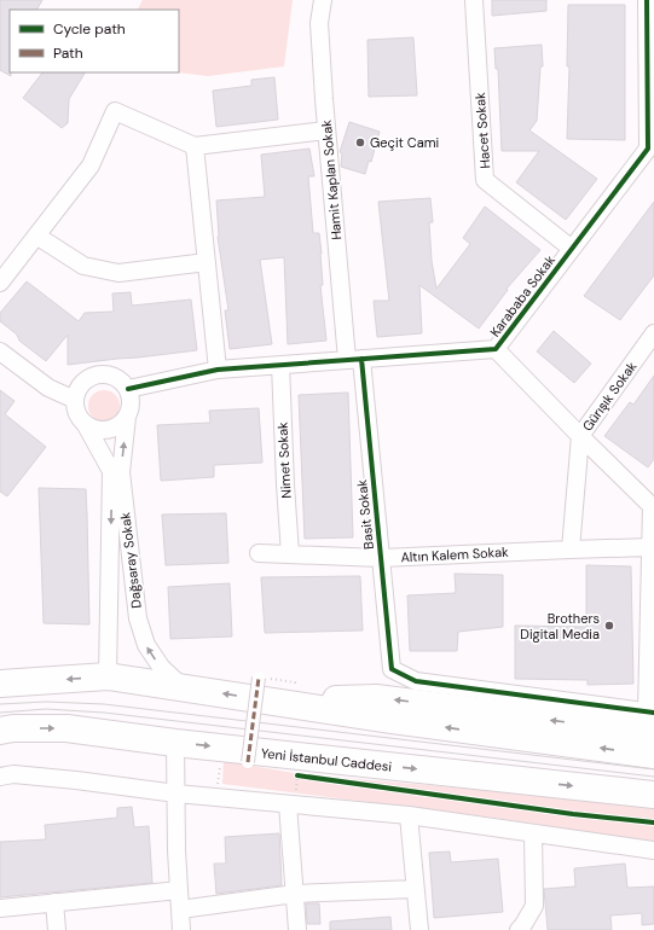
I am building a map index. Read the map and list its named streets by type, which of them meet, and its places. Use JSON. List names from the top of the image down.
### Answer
{
  "streets": {
    "main road": ["Yeni İstanbul Caddesi"],
    "street": [
      "Hacet Sokak",
      "Hamit Kaplan Sokak",
      "Karababa Sokak",
      "Gürışık Sokak",
      "Nimet Sokak",
      "Basit Sokak",
      "Altın Kalem Sokak",
      "Dağsaray Sokak"
    ]
  },
  "crossings": [
    ["Hacet Sokak", "Karababa Sokak"],
    ["Hamit Kaplan Sokak", "Karababa Sokak"],
    ["Hamit Kaplan Sokak", "Basit Sokak"],
    ["Karababa Sokak", "Nimet Sokak"],
    ["Karababa Sokak", "Basit Sokak"],
    ["Karababa Sokak", "Dağsaray Sokak"],
    ["Gürışık Sokak", "Altın Kalem Sokak"],
    ["Nimet Sokak", "Altın Kalem Sokak"],
    ["Basit Sokak", "Altın Kalem Sokak"]
  ],
  "places": ["Geçit Cami", "Brothers Digital Media"],
  "legend": ["Cycle path", "Path"]
}
